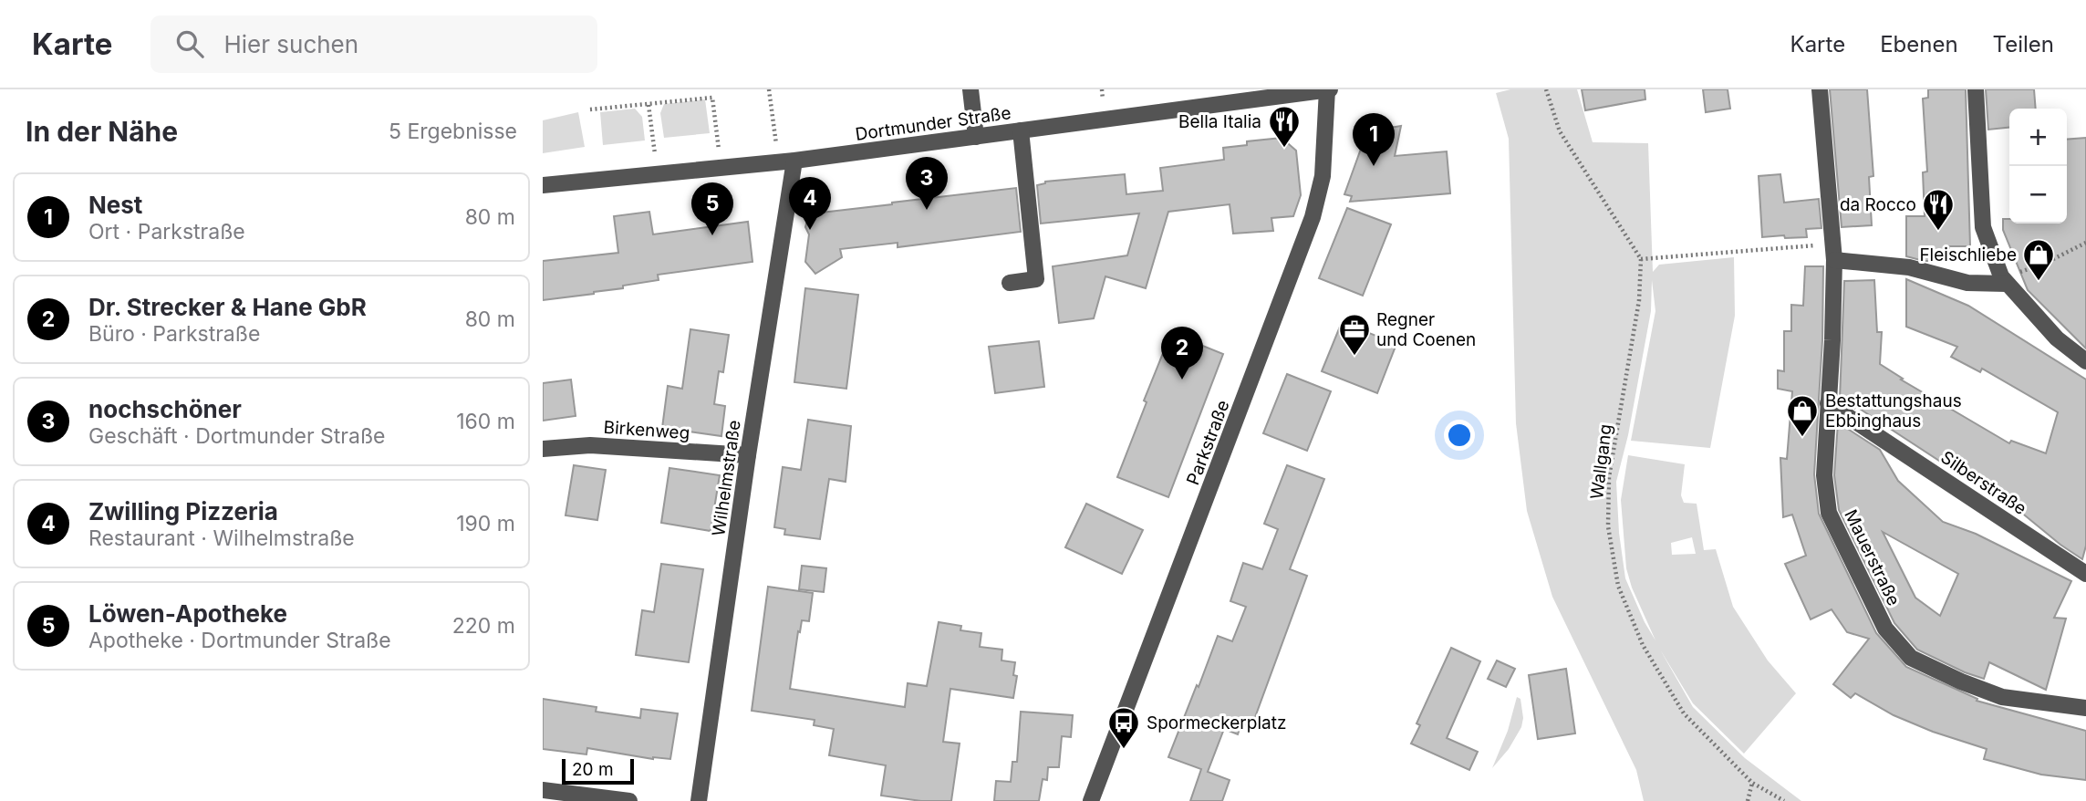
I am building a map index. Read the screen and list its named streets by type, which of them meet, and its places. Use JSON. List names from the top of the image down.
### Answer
{
  "streets": {
    "street": [
      "Dortmunder Straße",
      "Birkenweg",
      "Parkstraße",
      "Wilhelmstraße",
      "Silberstraße",
      "Mauerstraße"
    ],
    "path": ["Wallgang"]
  },
  "crossings": [
    ["Dortmunder Straße", "Parkstraße"],
    ["Dortmunder Straße", "Wilhelmstraße"],
    ["Birkenweg", "Wilhelmstraße"],
    ["Silberstraße", "Mauerstraße"]
  ],
  "places": {
    "restaurant": ["Bella Italia", "da Rocco"],
    "shop": ["Fleischliebe", "Bestattungshaus Ebbinghaus"],
    "office": ["Regner und Coenen"],
    "bus stop": ["Spormeckerplatz"]
  },
  "scale_bar": "20 m",
  "page": {
    "header": "Karte",
    "search": "Hier suchen",
    "nav": ["Karte", "Ebenen", "Teilen"],
    "heading": ["In der Nähe", "5 Ergebnisse"],
    "map_buttons": ["+", "−"],
    "pins": [
      "1",
      "3",
      "4",
      "5",
      "2"
    ],
    "list": [
      {
        "mark": "1",
        "name": "Nest",
        "note": "Ort · Parkstraße",
        "value": "80 m"
      },
      {
        "mark": "2",
        "name": "Dr. Strecker & Hane GbR",
        "note": "Büro · Parkstraße",
        "value": "80 m"
      },
      {
        "mark": "3",
        "name": "nochschöner",
        "note": "Geschäft · Dortmunder Straße",
        "value": "160 m"
      },
      {
        "mark": "4",
        "name": "Zwilling Pizzeria",
        "note": "Restaurant · Wilhelmstraße",
        "value": "190 m"
      },
      {
        "mark": "5",
        "name": "Löwen-Apotheke",
        "note": "Apotheke · Dortmunder Straße",
        "value": "220 m"
      }
    ],
    "scale": "20 m"
  }
}
